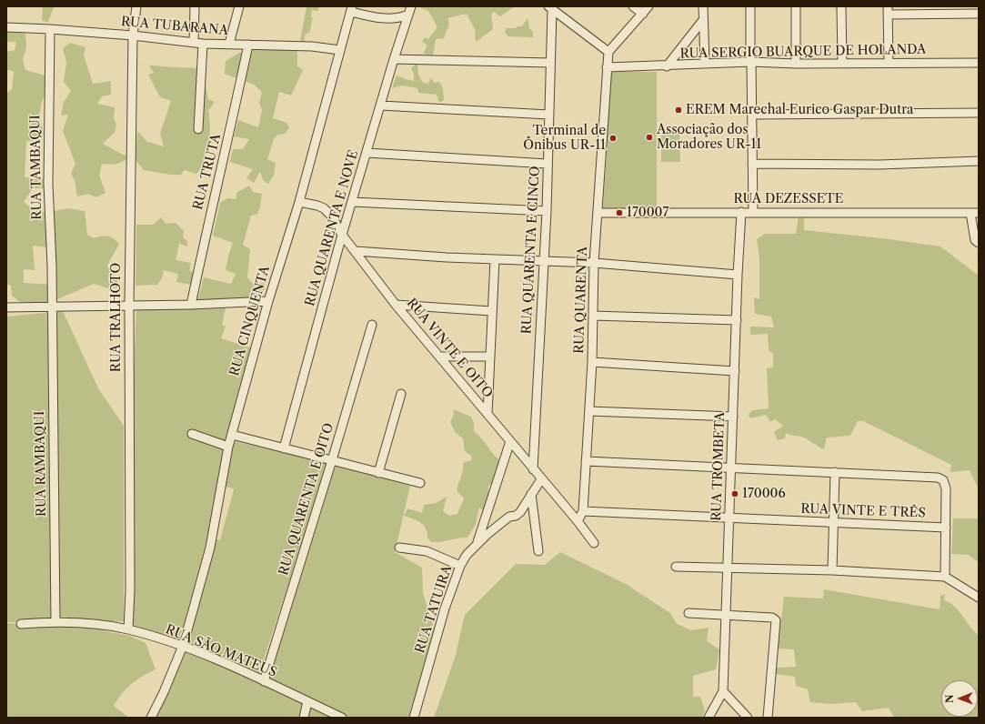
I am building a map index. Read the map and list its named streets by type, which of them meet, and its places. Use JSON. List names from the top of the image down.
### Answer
{
  "streets": {
    "street": [
      "RUA TUBARANA",
      "RUA SERGIO BUARQUE DE HOLANDA",
      "RUA TAMBAQUI",
      "RUA TRUTA",
      "RUA DEZESSETE",
      "RUA QUARENTA E NOVE",
      "RUA QUARENTA E CINCO",
      "RUA QUARENTA",
      "RUA TRALHOTO",
      "RUA CINQUENTA",
      "RUA VINTE E OITO",
      "RUA RAMBAQUI",
      "RUA TROMBETA",
      "RUA QUARENTA E OITO",
      "RUA VINTE E TRÊS",
      "RUA TATUIRA",
      "RUA SÃO MATEUS"
    ]
  },
  "crossings": [
    ["RUA TUBARANA", "RUA TAMBAQUI"],
    ["RUA TUBARANA", "RUA TRUTA"],
    ["RUA TUBARANA", "RUA TRALHOTO"],
    ["RUA TUBARANA", "RUA CINQUENTA"],
    ["RUA SERGIO BUARQUE DE HOLANDA", "RUA QUARENTA"],
    ["RUA TAMBAQUI", "RUA RAMBAQUI"],
    ["RUA DEZESSETE", "RUA QUARENTA"],
    ["RUA DEZESSETE", "RUA TROMBETA"],
    ["RUA QUARENTA E NOVE", "RUA VINTE E OITO"],
    ["RUA QUARENTA E CINCO", "RUA VINTE E OITO"],
    ["RUA QUARENTA", "RUA VINTE E OITO"],
    ["RUA QUARENTA", "RUA VINTE E TRÊS"],
    ["RUA TRALHOTO", "RUA SÃO MATEUS"],
    ["RUA CINQUENTA", "RUA VINTE E OITO"],
    ["RUA CINQUENTA", "RUA SÃO MATEUS"],
    ["RUA VINTE E OITO", "RUA TATUIRA"],
    ["RUA RAMBAQUI", "RUA SÃO MATEUS"],
    ["RUA TROMBETA", "RUA VINTE E TRÊS"],
    ["RUA QUARENTA E OITO", "RUA SÃO MATEUS"]
  ],
  "places": [
    "EREM Marechal Eurico Gaspar Dutra",
    "Associação dos Moradores UR-11",
    "Terminal de Ônibus UR-11",
    "170007",
    "170006"
  ],
  "north": "left"
}
